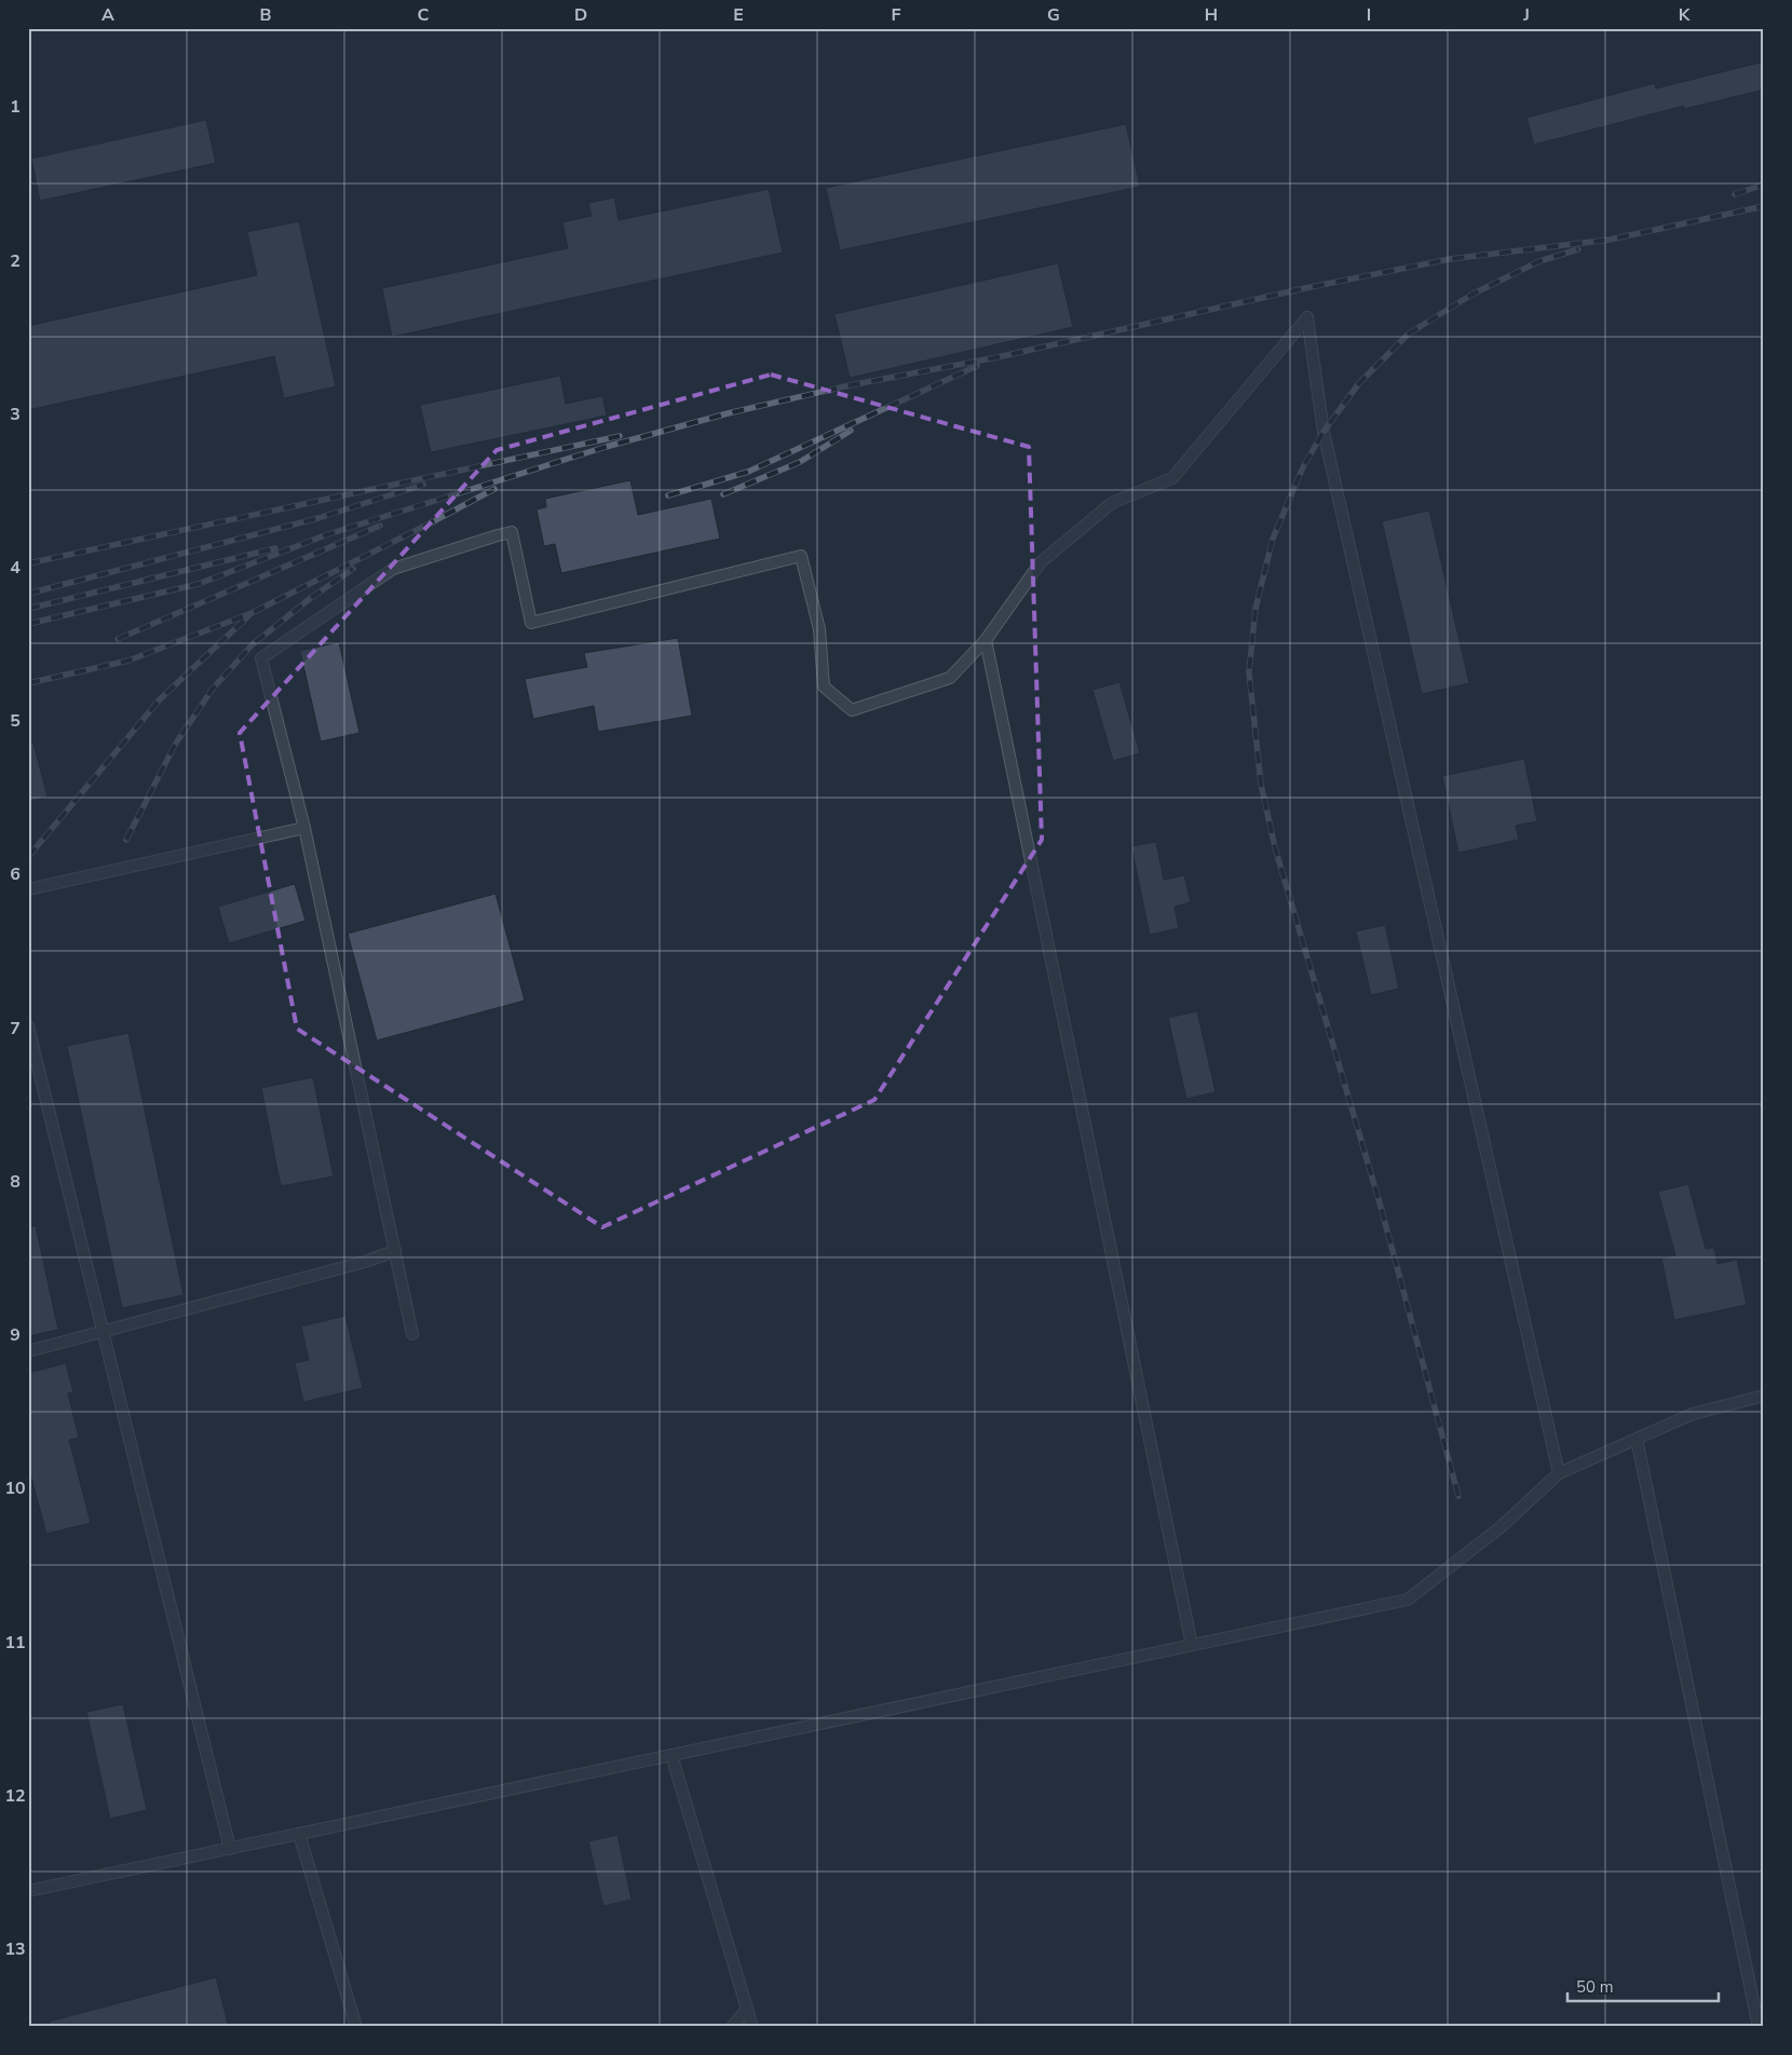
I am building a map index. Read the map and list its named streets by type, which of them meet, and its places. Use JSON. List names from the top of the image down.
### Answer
{
  "scale_bar": "50 m",
  "grid": {
    "columns": [
      "A",
      "B",
      "C",
      "D",
      "E",
      "F",
      "G",
      "H",
      "I",
      "J",
      "K"
    ],
    "rows": [
      "1",
      "2",
      "3",
      "4",
      "5",
      "6",
      "7",
      "8",
      "9",
      "10",
      "11",
      "12",
      "13"
    ]
  }
}
